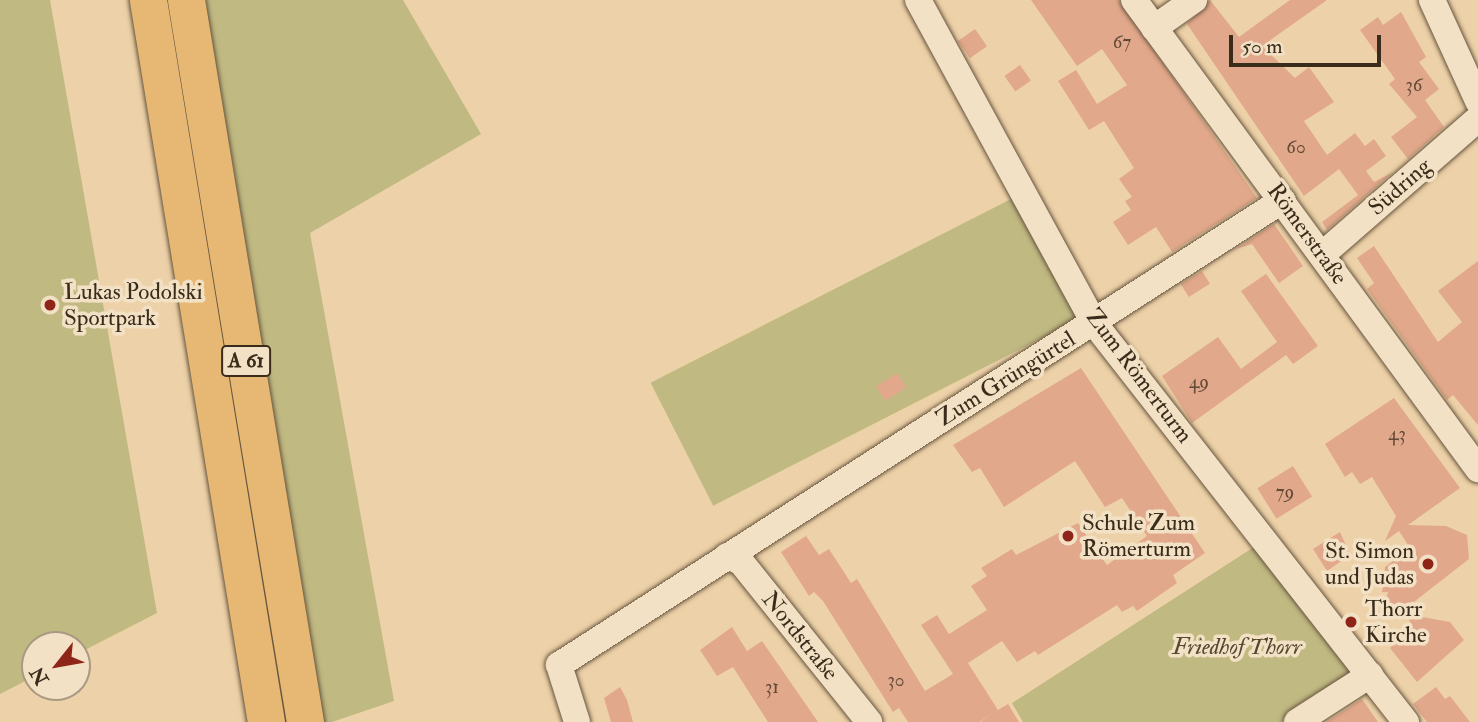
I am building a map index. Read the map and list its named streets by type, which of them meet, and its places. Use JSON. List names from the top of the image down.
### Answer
{
  "streets": {
    "highway": ["A 61"],
    "street": [
      "Südring",
      "Römerstraße",
      "Zum Römerturm",
      "Zum Grüngürtel",
      "Nordstraße"
    ]
  },
  "crossings": [
    ["Südring", "Römerstraße"],
    ["Römerstraße", "Zum Grüngürtel"],
    ["Zum Römerturm", "Zum Grüngürtel"],
    ["Zum Grüngürtel", "Nordstraße"]
  ],
  "parks": ["Friedhof Thorr"],
  "places": [
    "Lukas Podolski Sportpark",
    "Schule Zum Römerturm",
    "St. Simon und Judas",
    "Thorr Kirche"
  ],
  "house_numbers": [
    "67",
    "36",
    "60",
    "49",
    "43",
    "79",
    "30",
    "31"
  ],
  "scale_bar": "50 m",
  "north": "bottom left"
}
